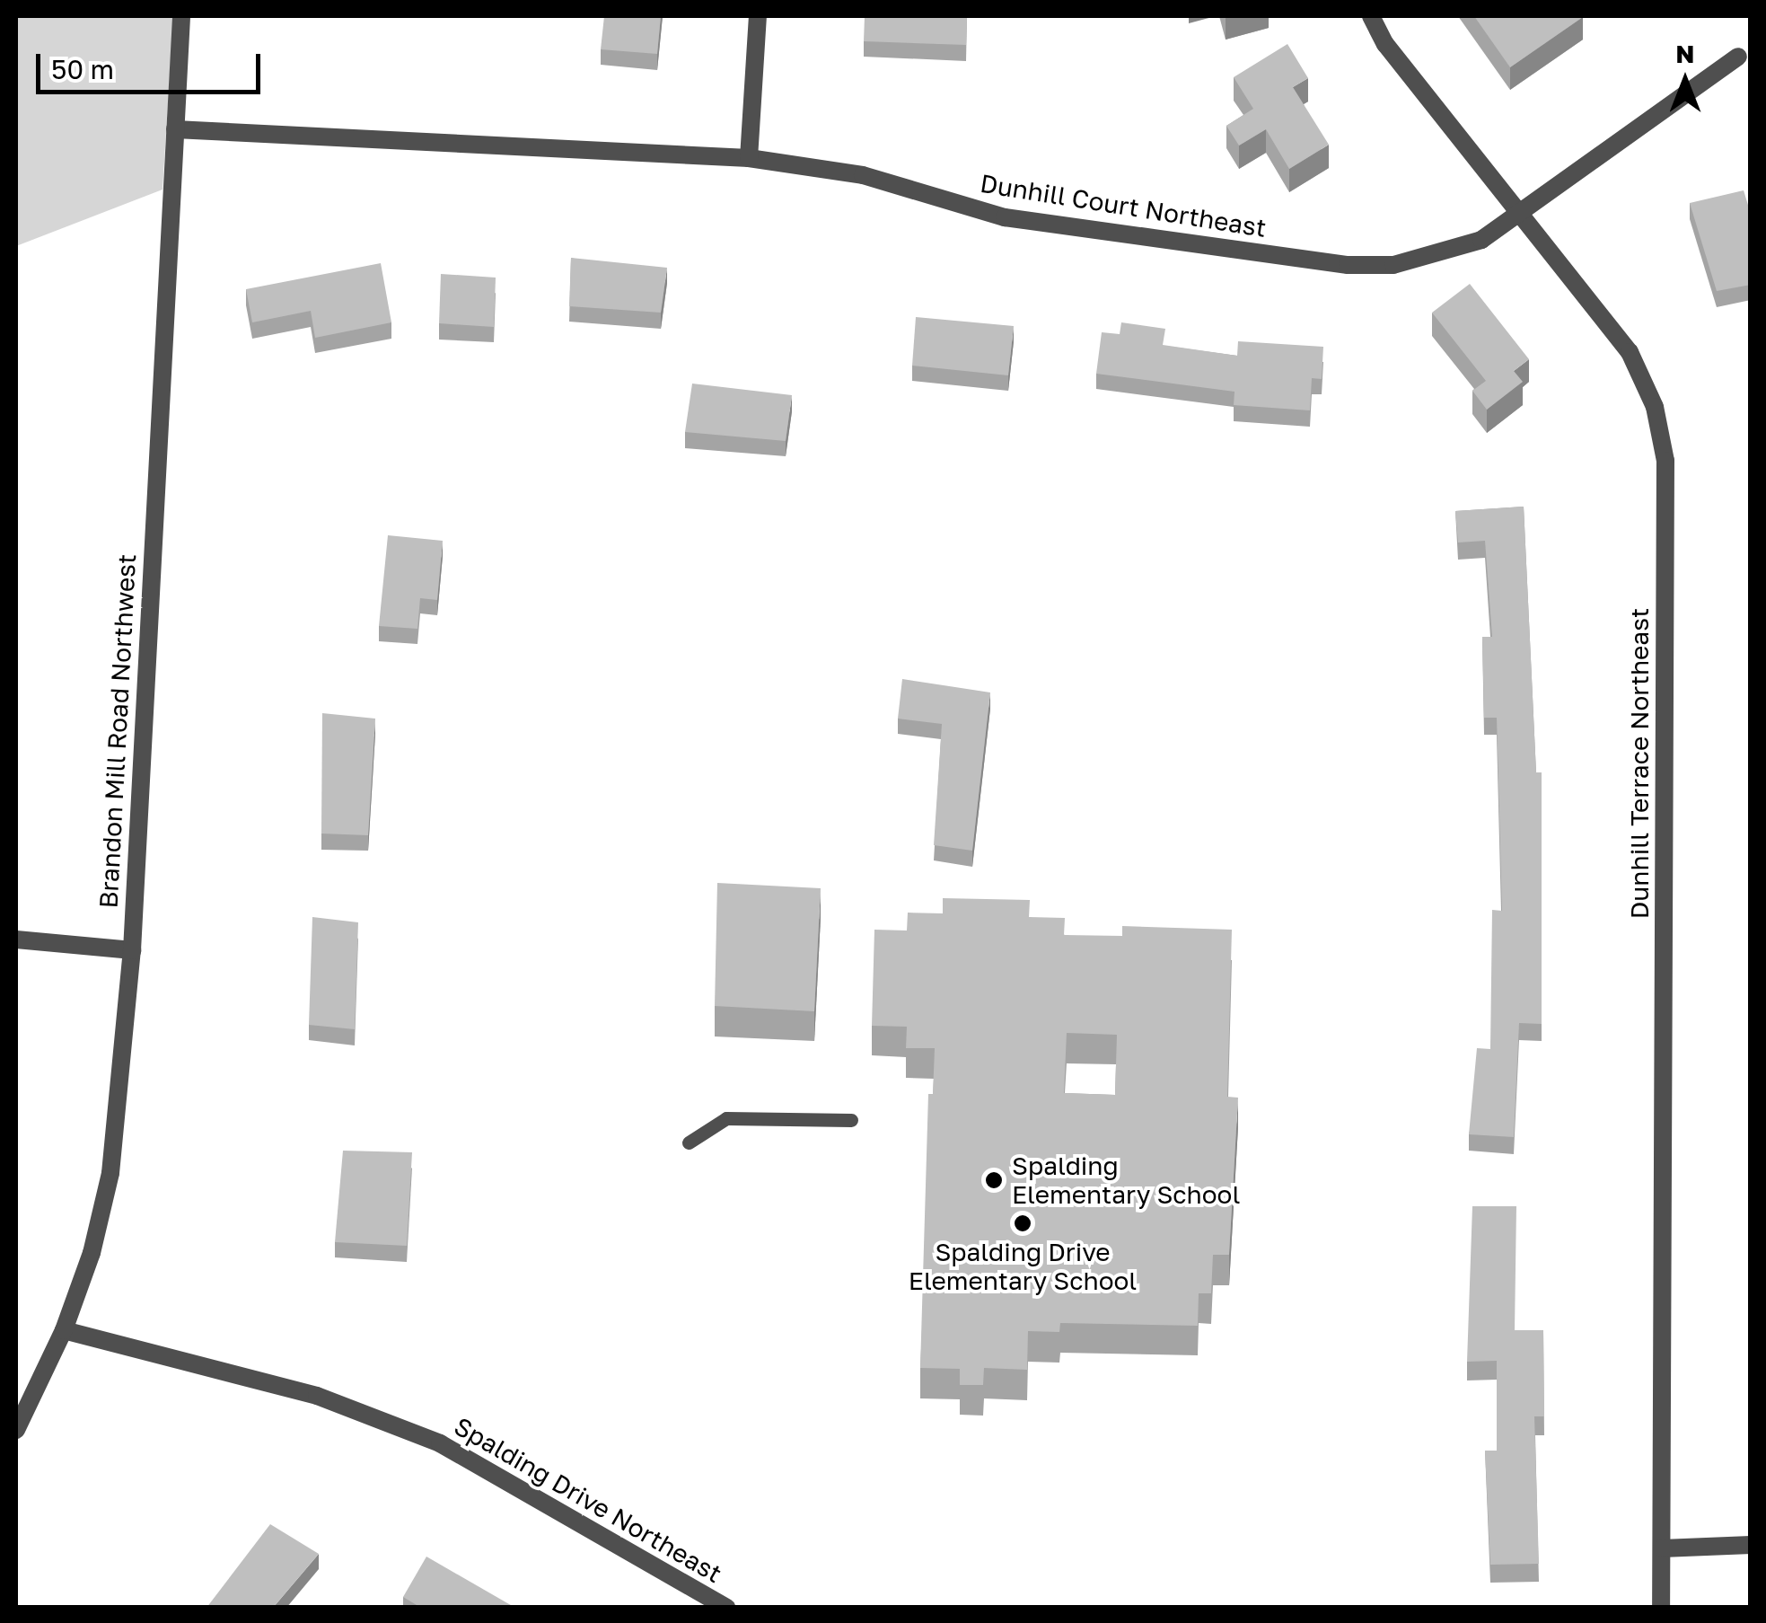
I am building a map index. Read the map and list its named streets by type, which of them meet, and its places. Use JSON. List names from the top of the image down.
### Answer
{
  "streets": {
    "street": [
      "Dunhill Court Northeast",
      "Brandon Mill Road Northwest",
      "Dunhill Terrace Northeast",
      "Spalding Drive Northeast"
    ]
  },
  "crossings": [
    ["Dunhill Court Northeast", "Brandon Mill Road Northwest"],
    ["Dunhill Court Northeast", "Dunhill Terrace Northeast"],
    ["Brandon Mill Road Northwest", "Spalding Drive Northeast"]
  ],
  "places": ["Spalding Elementary School", "Spalding Drive Elementary School"],
  "scale_bar": "50 m",
  "north": "top"
}
